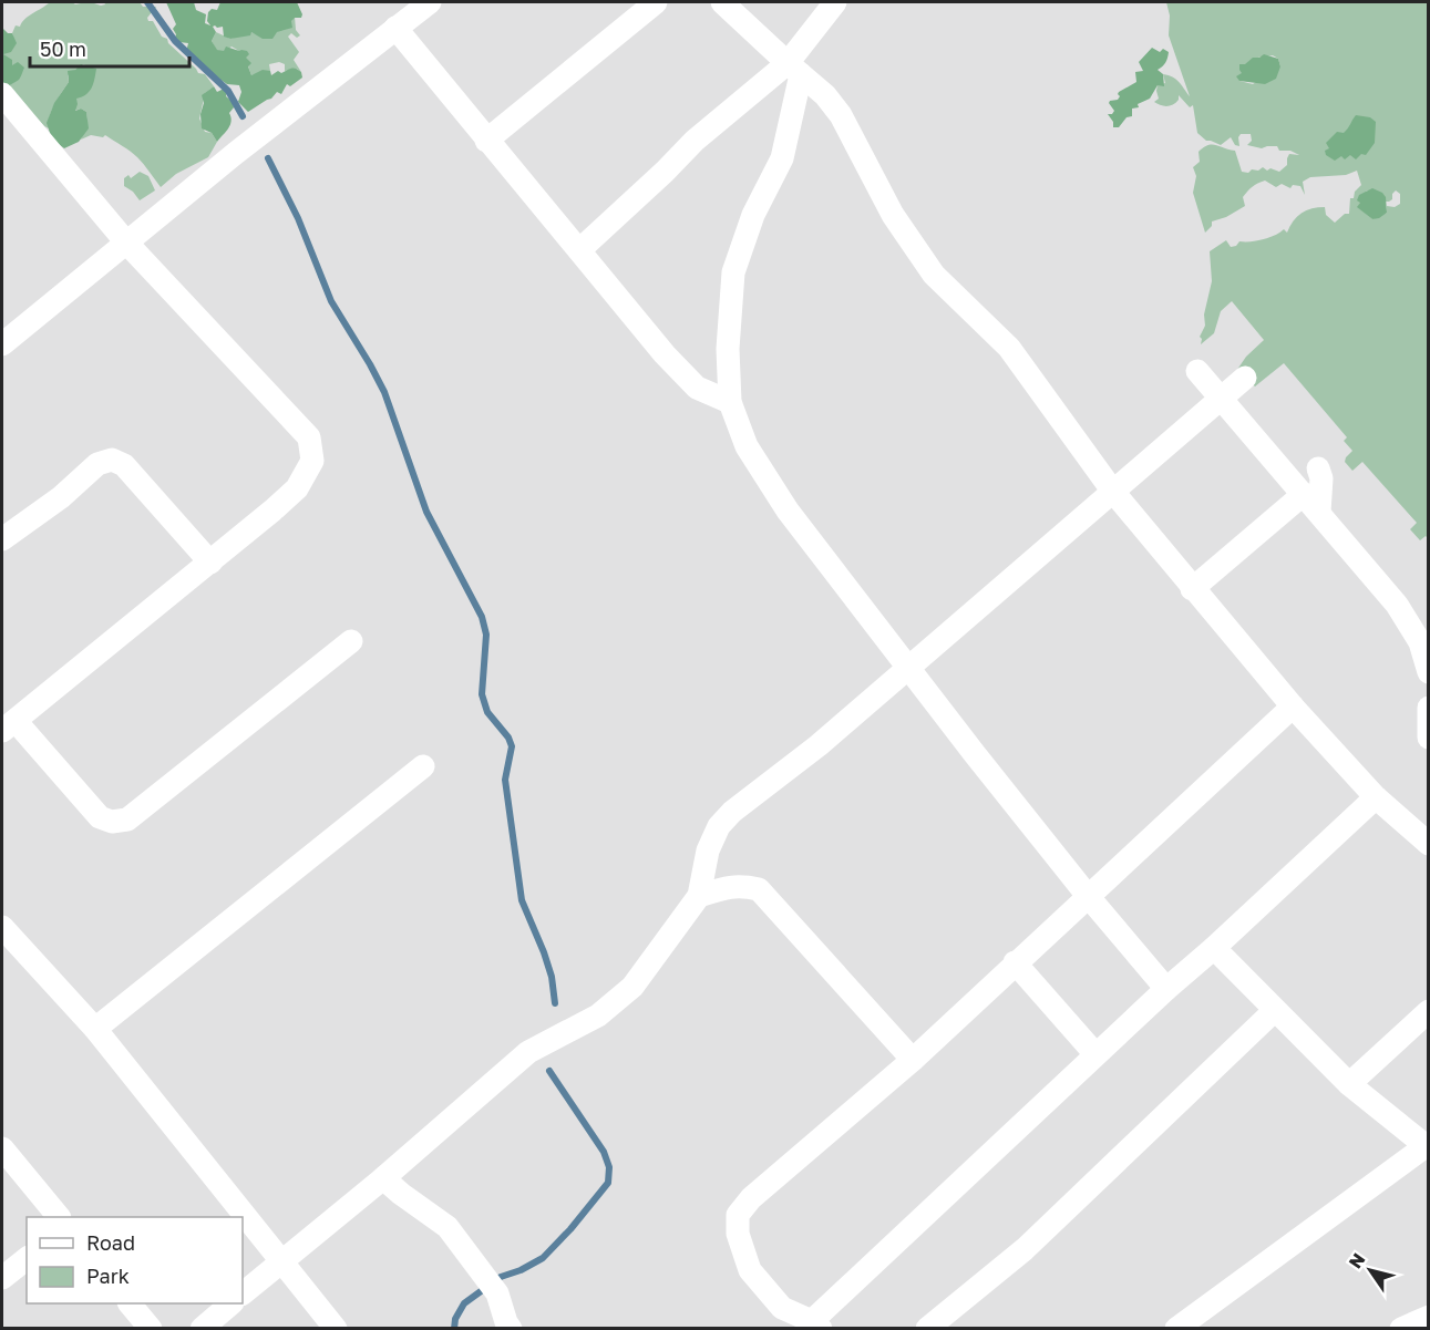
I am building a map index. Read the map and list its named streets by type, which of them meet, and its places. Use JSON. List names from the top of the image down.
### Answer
{
  "legend": ["Road", "Park"],
  "scale_bar": "50 m",
  "north": "top left"
}
